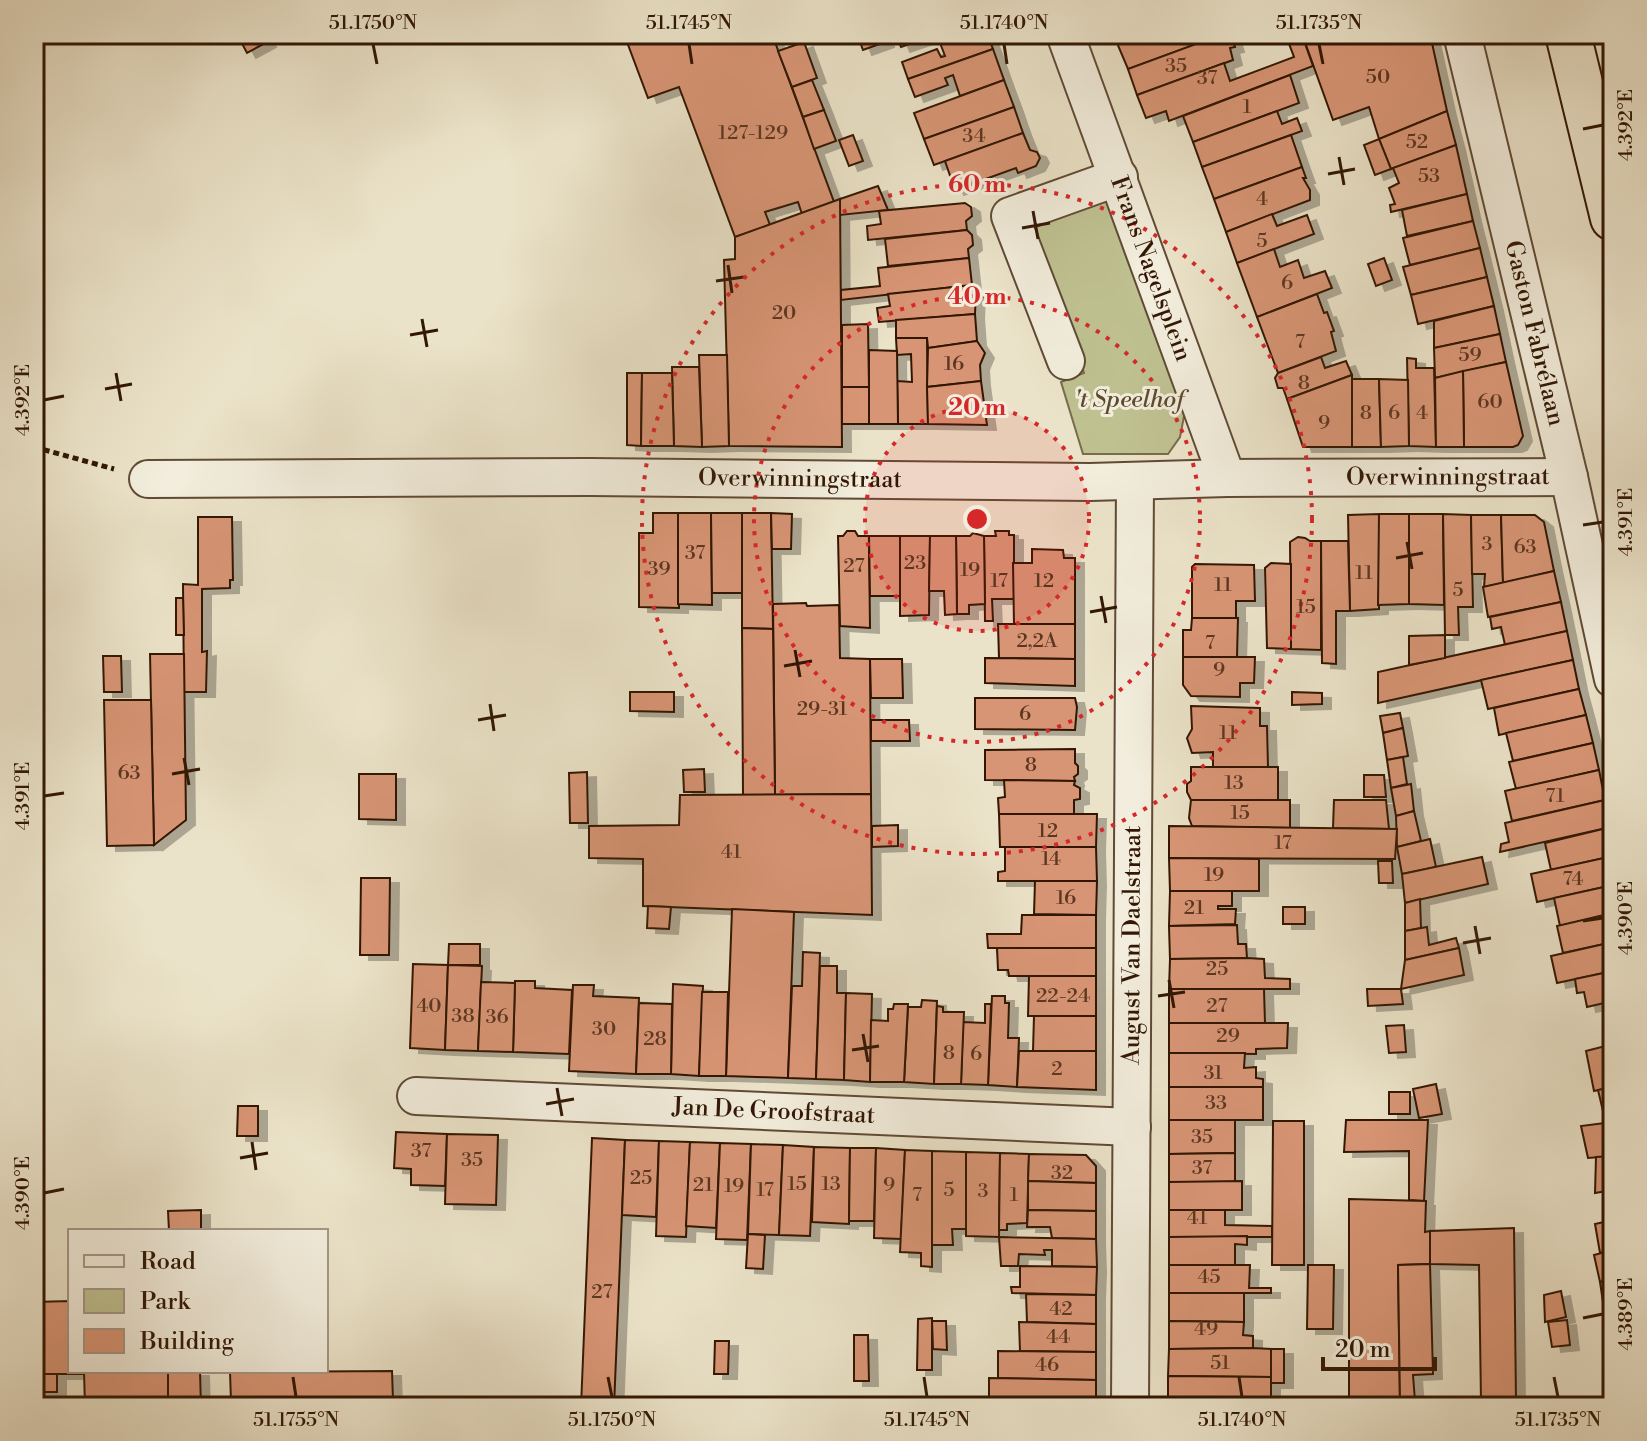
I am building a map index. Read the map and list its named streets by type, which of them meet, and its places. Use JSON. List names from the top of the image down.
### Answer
{
  "streets": {
    "street": [
      "Frans Nagelsplein",
      "Gaston Fabrélaan",
      "Overwinningstraat",
      "August Van Daelstraat",
      "Jan De Groofstraat"
    ]
  },
  "crossings": [
    ["Frans Nagelsplein", "Overwinningstraat"],
    ["Gaston Fabrélaan", "Overwinningstraat"],
    ["Overwinningstraat", "August Van Daelstraat"],
    ["August Van Daelstraat", "Jan De Groofstraat"]
  ],
  "parks": ["'t Speelhof"],
  "house_numbers": [
    "35",
    "50",
    "37",
    "1",
    "127-129",
    "34",
    "52",
    "53",
    "4",
    "5",
    "6",
    "20",
    "7",
    "59",
    "16",
    "8",
    "60",
    "8",
    "6",
    "4",
    "9",
    "3",
    "63",
    "37",
    "23",
    "27",
    "39",
    "19",
    "11",
    "17",
    "12",
    "11",
    "5",
    "15",
    "2,2A",
    "7",
    "9",
    "29-31",
    "6",
    "11",
    "8",
    "63",
    "13",
    "71",
    "15",
    "12",
    "17",
    "41",
    "14",
    "19",
    "74",
    "16",
    "21",
    "25",
    "22-24",
    "40",
    "27",
    "38",
    "36",
    "30",
    "29",
    "28",
    "8",
    "6",
    "2",
    "31",
    "33",
    "35",
    "37",
    "35",
    "37",
    "32",
    "25",
    "15",
    "13",
    "21",
    "9",
    "19",
    "17",
    "5",
    "3",
    "7",
    "1",
    "41",
    "45",
    "27",
    "42",
    "49",
    "44",
    "51",
    "46"
  ],
  "legend": ["Road", "Park", "Building"],
  "scale_bar": "20 m",
  "coordinates": [
    "51.1750°N",
    "51.1745°N",
    "51.1740°N",
    "51.1735°N",
    "4.392°E",
    "4.391°E",
    "4.390°E",
    "4.389°E",
    "51.1755°N"
  ],
  "rings": ["60 m", "40 m", "20 m"]
}
